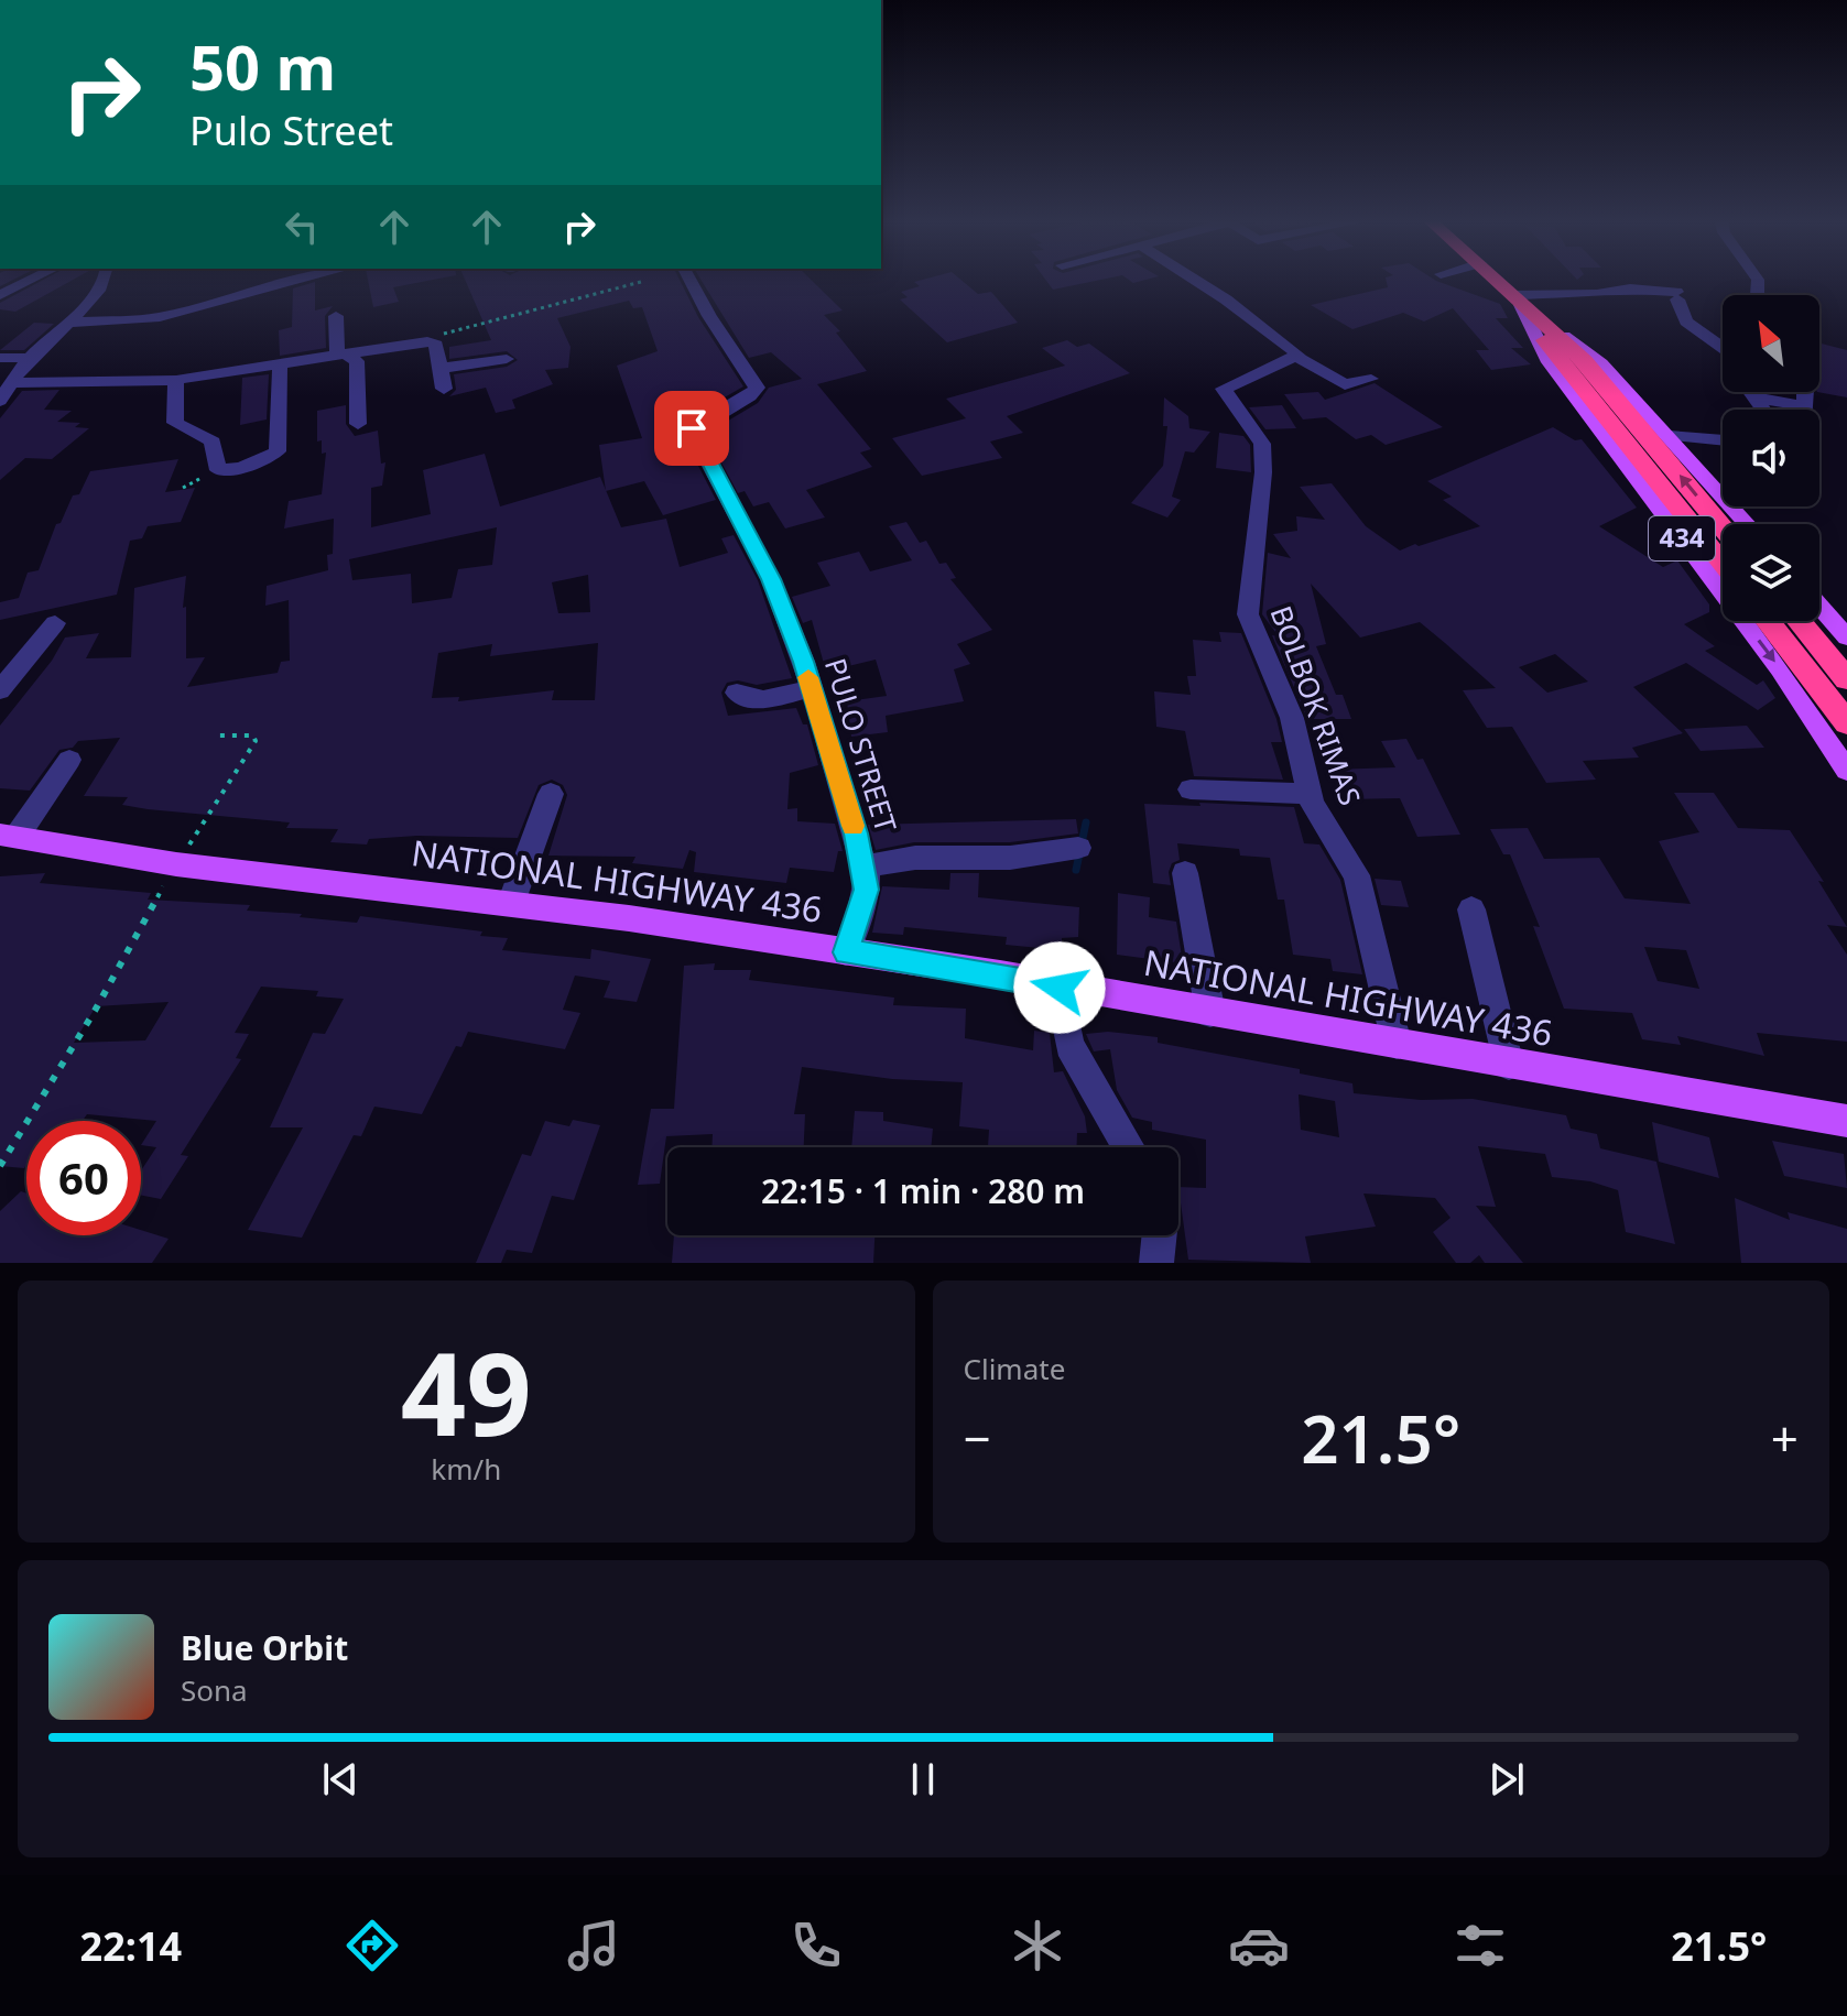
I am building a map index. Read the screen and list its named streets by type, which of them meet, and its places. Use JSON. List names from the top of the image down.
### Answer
{
  "streets": {
    "highway": ["434"],
    "main road": ["NATIONAL HIGHWAY 436"],
    "street": ["BOLBOK RIMAS", "PULO STREET"]
  },
  "crossings": [
    ["BOLBOK RIMAS", "NATIONAL HIGHWAY 436"],
    ["PULO STREET", "NATIONAL HIGHWAY 436"]
  ],
  "north": "top left",
  "page": {
    "turn": ["50 m", "Pulo Street"],
    "limit": "60",
    "trip": "22:15 · 1 min · 280 m",
    "tile": [
      ["49", "km/h"],
      "Climate"
    ],
    "heat": ["−", "21.5°", "+"],
    "song": ["Blue Orbit", "Sona"],
    "tabs": ["22:14", "21.5°"]
  }
}
